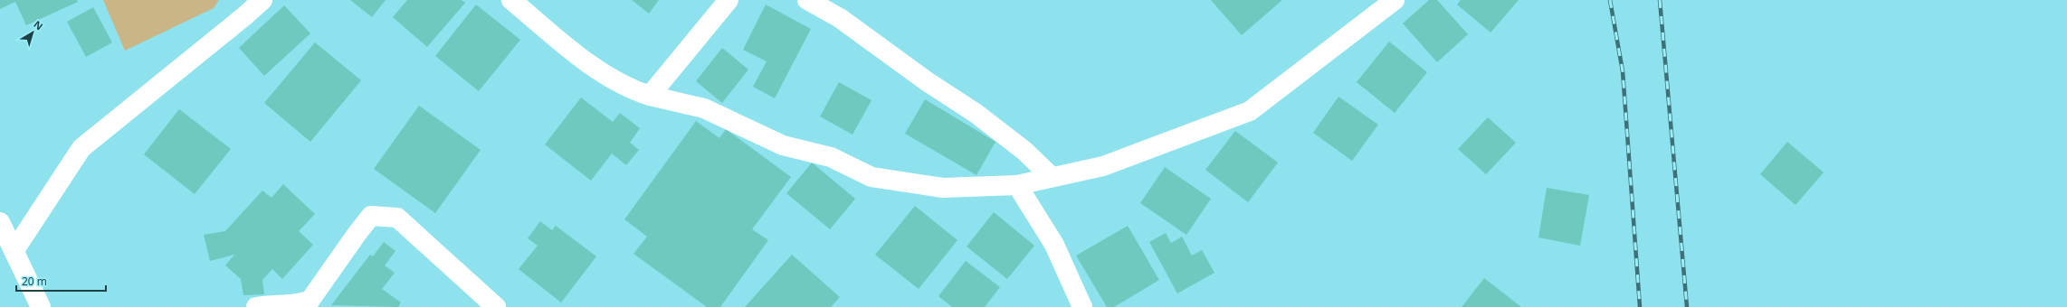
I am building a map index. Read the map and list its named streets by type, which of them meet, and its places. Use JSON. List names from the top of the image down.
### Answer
{
  "scale_bar": "20 m",
  "north": "top right"
}
